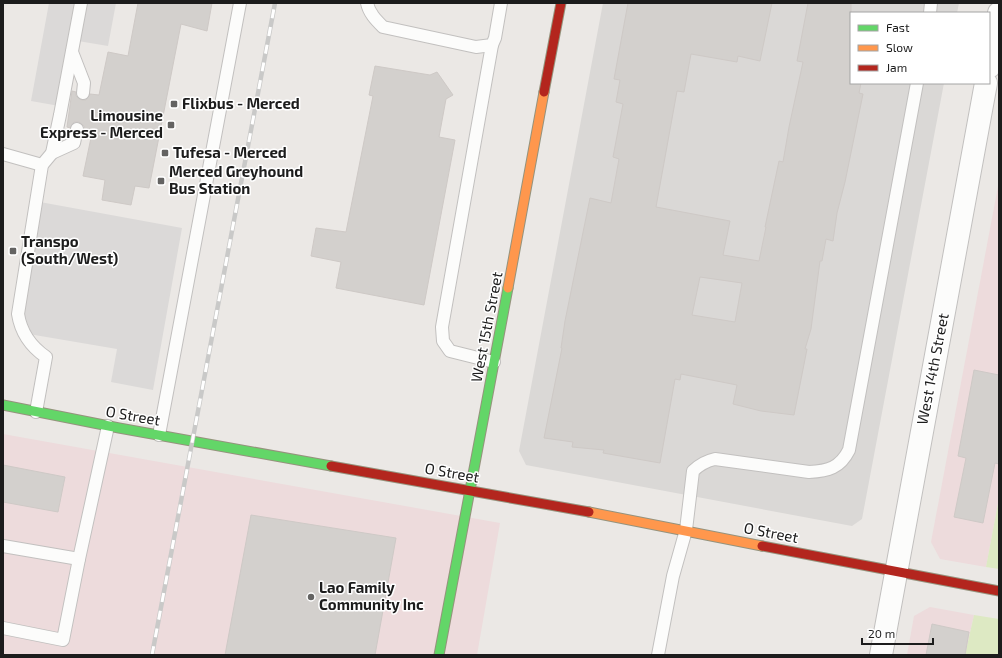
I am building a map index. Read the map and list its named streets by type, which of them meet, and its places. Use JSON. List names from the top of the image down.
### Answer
{
  "streets": {
    "street": ["West 15th Street", "West 14th Street", "O Street"]
  },
  "crossings": [
    ["West 15th Street", "O Street"],
    ["West 14th Street", "O Street"]
  ],
  "places": {
    "transit": [
      "Flixbus - Merced",
      "Limousine Express - Merced",
      "Tufesa - Merced",
      "Merced Greyhound Bus Station",
      "Transpo (South/West)"
    ],
    "other": ["Lao Family Community Inc"]
  },
  "legend": ["Fast", "Slow", "Jam"],
  "scale_bar": "20 m"
}
